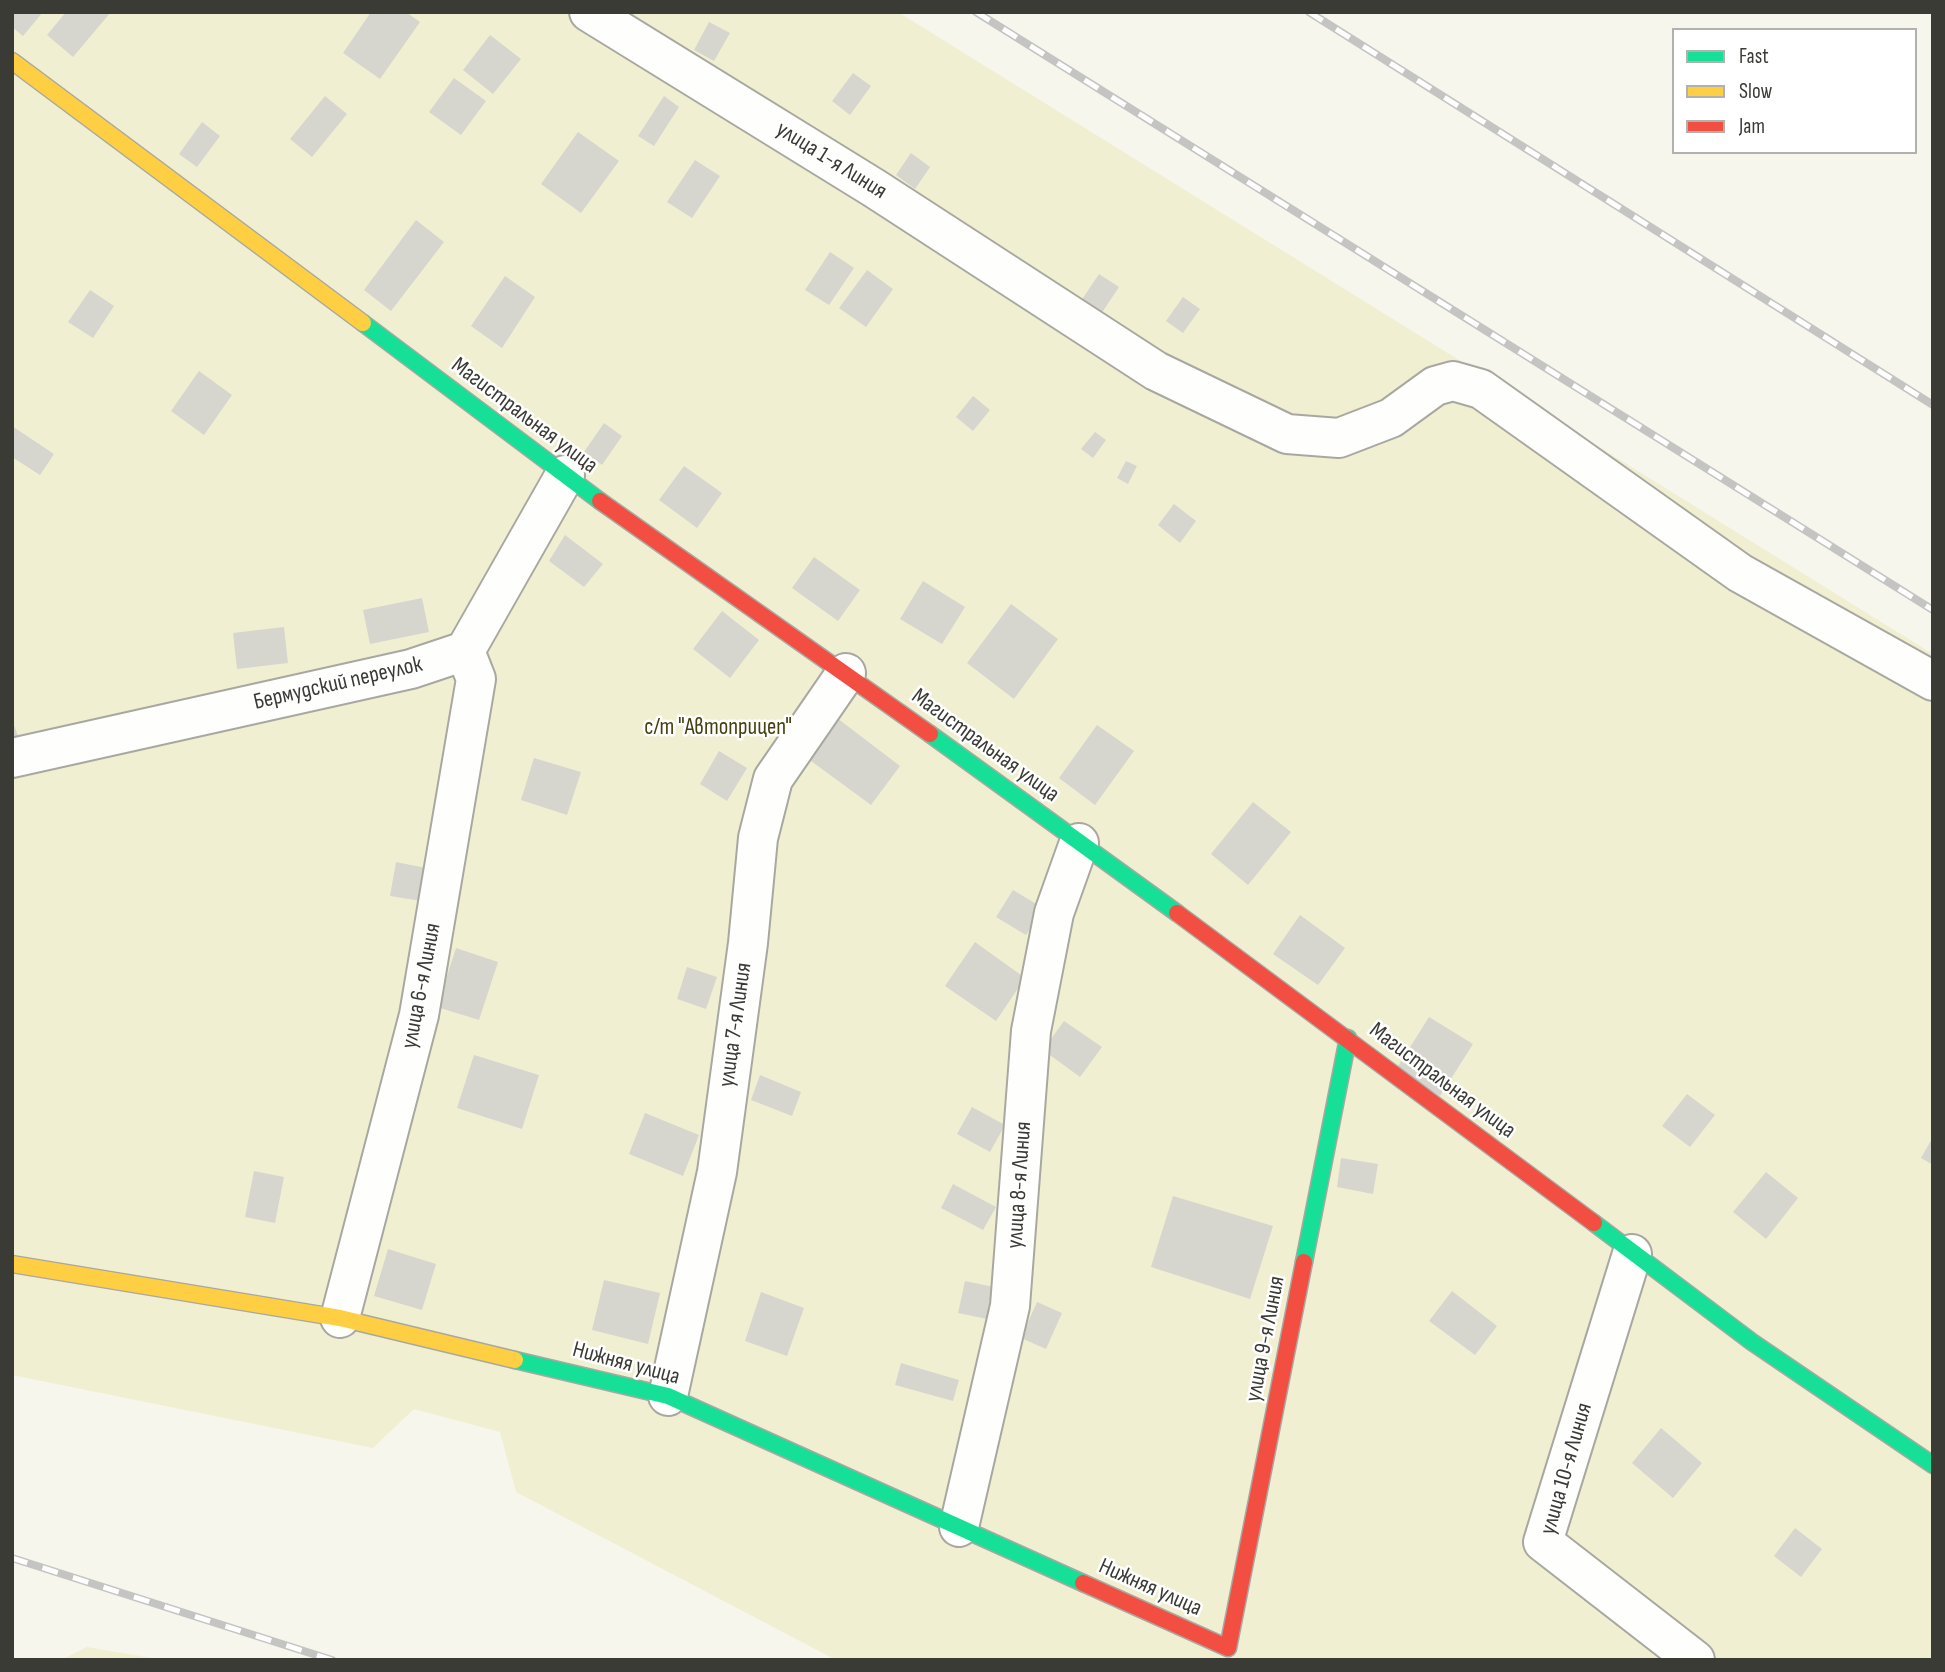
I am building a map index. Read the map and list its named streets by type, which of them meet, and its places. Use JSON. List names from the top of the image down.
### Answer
{
  "streets": {
    "street": [
      "улица 1-я Линия",
      "Магистральная улица",
      "Бермудский переулок",
      "улица 6-я Линия",
      "улица 7-я Линия",
      "улица 8-я Линия",
      "улица 9-я Линия",
      "Нижняя улица",
      "улица 10-я Линия"
    ]
  },
  "crossings": [
    ["Магистральная улица", "улица 7-я Линия"],
    ["Магистральная улица", "улица 8-я Линия"],
    ["Магистральная улица", "улица 9-я Линия"],
    ["Магистральная улица", "улица 10-я Линия"],
    ["Бермудский переулок", "улица 6-я Линия"],
    ["улица 6-я Линия", "Нижняя улица"],
    ["улица 7-я Линия", "Нижняя улица"],
    ["улица 8-я Линия", "Нижняя улица"],
    ["улица 9-я Линия", "Нижняя улица"]
  ],
  "parks": ["с/т \"Автоприцеп\""],
  "legend": ["Fast", "Slow", "Jam"]
}
